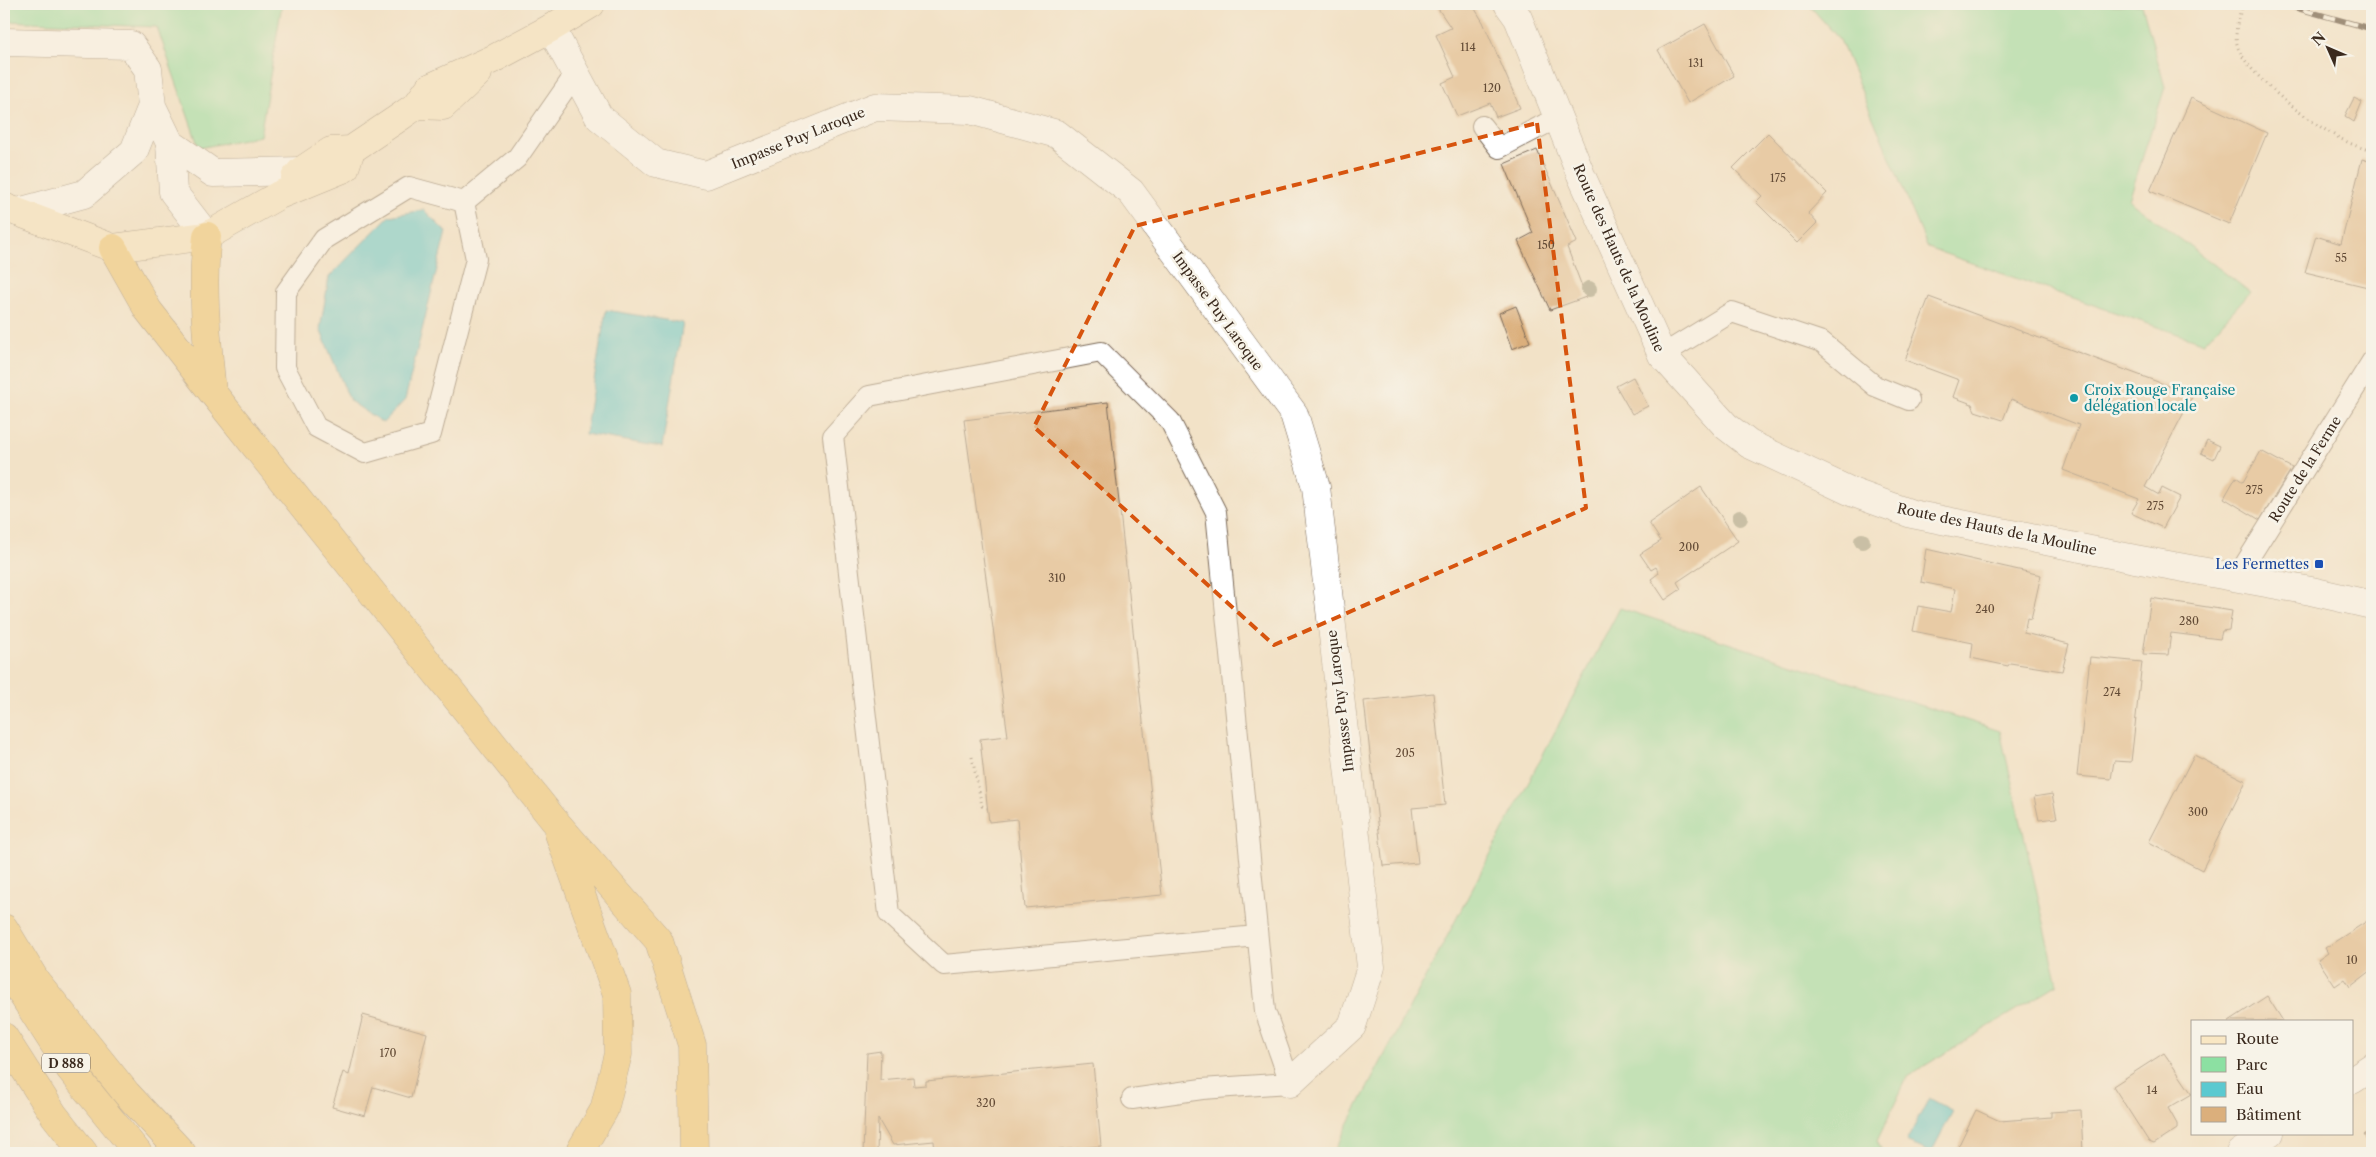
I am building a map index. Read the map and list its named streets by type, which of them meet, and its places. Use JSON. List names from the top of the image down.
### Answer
{
  "streets": {
    "highway": ["D 888"],
    "street": ["Impasse Puy Laroque", "Route des Hauts de la Mouline"],
    "lane": ["Route de la Ferme"]
  },
  "crossings": [
    ["Route des Hauts de la Mouline", "Route de la Ferme"]
  ],
  "places": {
    "other": ["Croix Rouge Française délégation locale"],
    "transit": ["Les Fermettes"]
  },
  "house_numbers": [
    "114",
    "131",
    "120",
    "175",
    "150",
    "55",
    "275",
    "275",
    "200",
    "310",
    "240",
    "280",
    "274",
    "205",
    "300",
    "10",
    "170",
    "14",
    "320"
  ],
  "legend": [
    "Route",
    "Parc",
    "Eau",
    "Bâtiment"
  ],
  "north": "top left"
}
